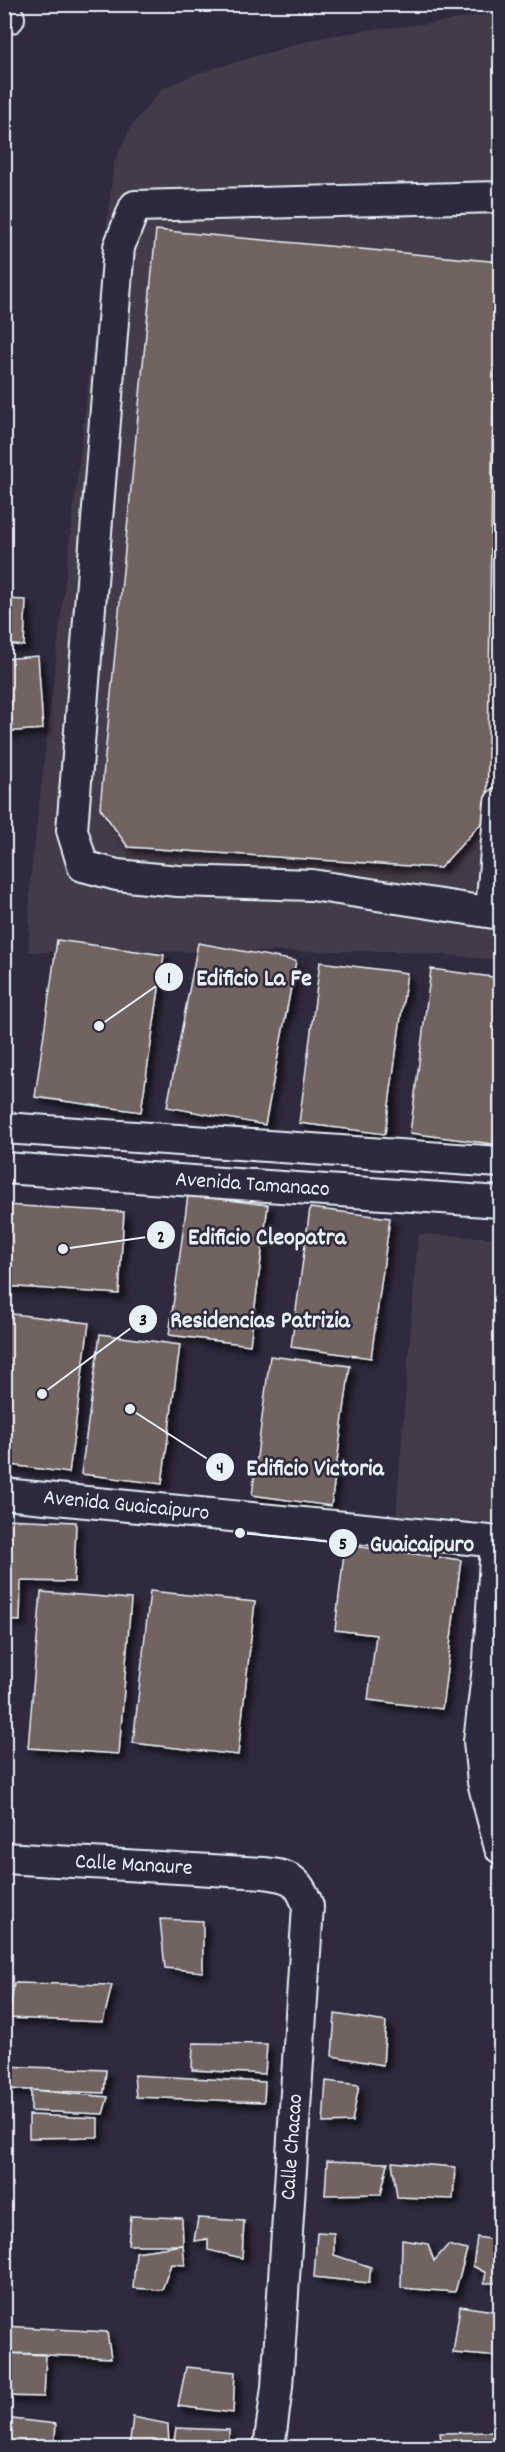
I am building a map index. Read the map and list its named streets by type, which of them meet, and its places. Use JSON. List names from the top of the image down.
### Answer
{
  "streets": {
    "street": [
      "Avenida Tamanaco",
      "Avenida Guaicaipuro",
      "Calle Manaure",
      "Calle Chacao"
    ]
  },
  "crossings": [
    ["Calle Manaure", "Calle Chacao"]
  ],
  "places": [
    "Edificio La Fe",
    "Edificio Cleopatra",
    "Residencias Patrizia",
    "Edificio Victoria",
    "Guaicaipuro"
  ]
}
